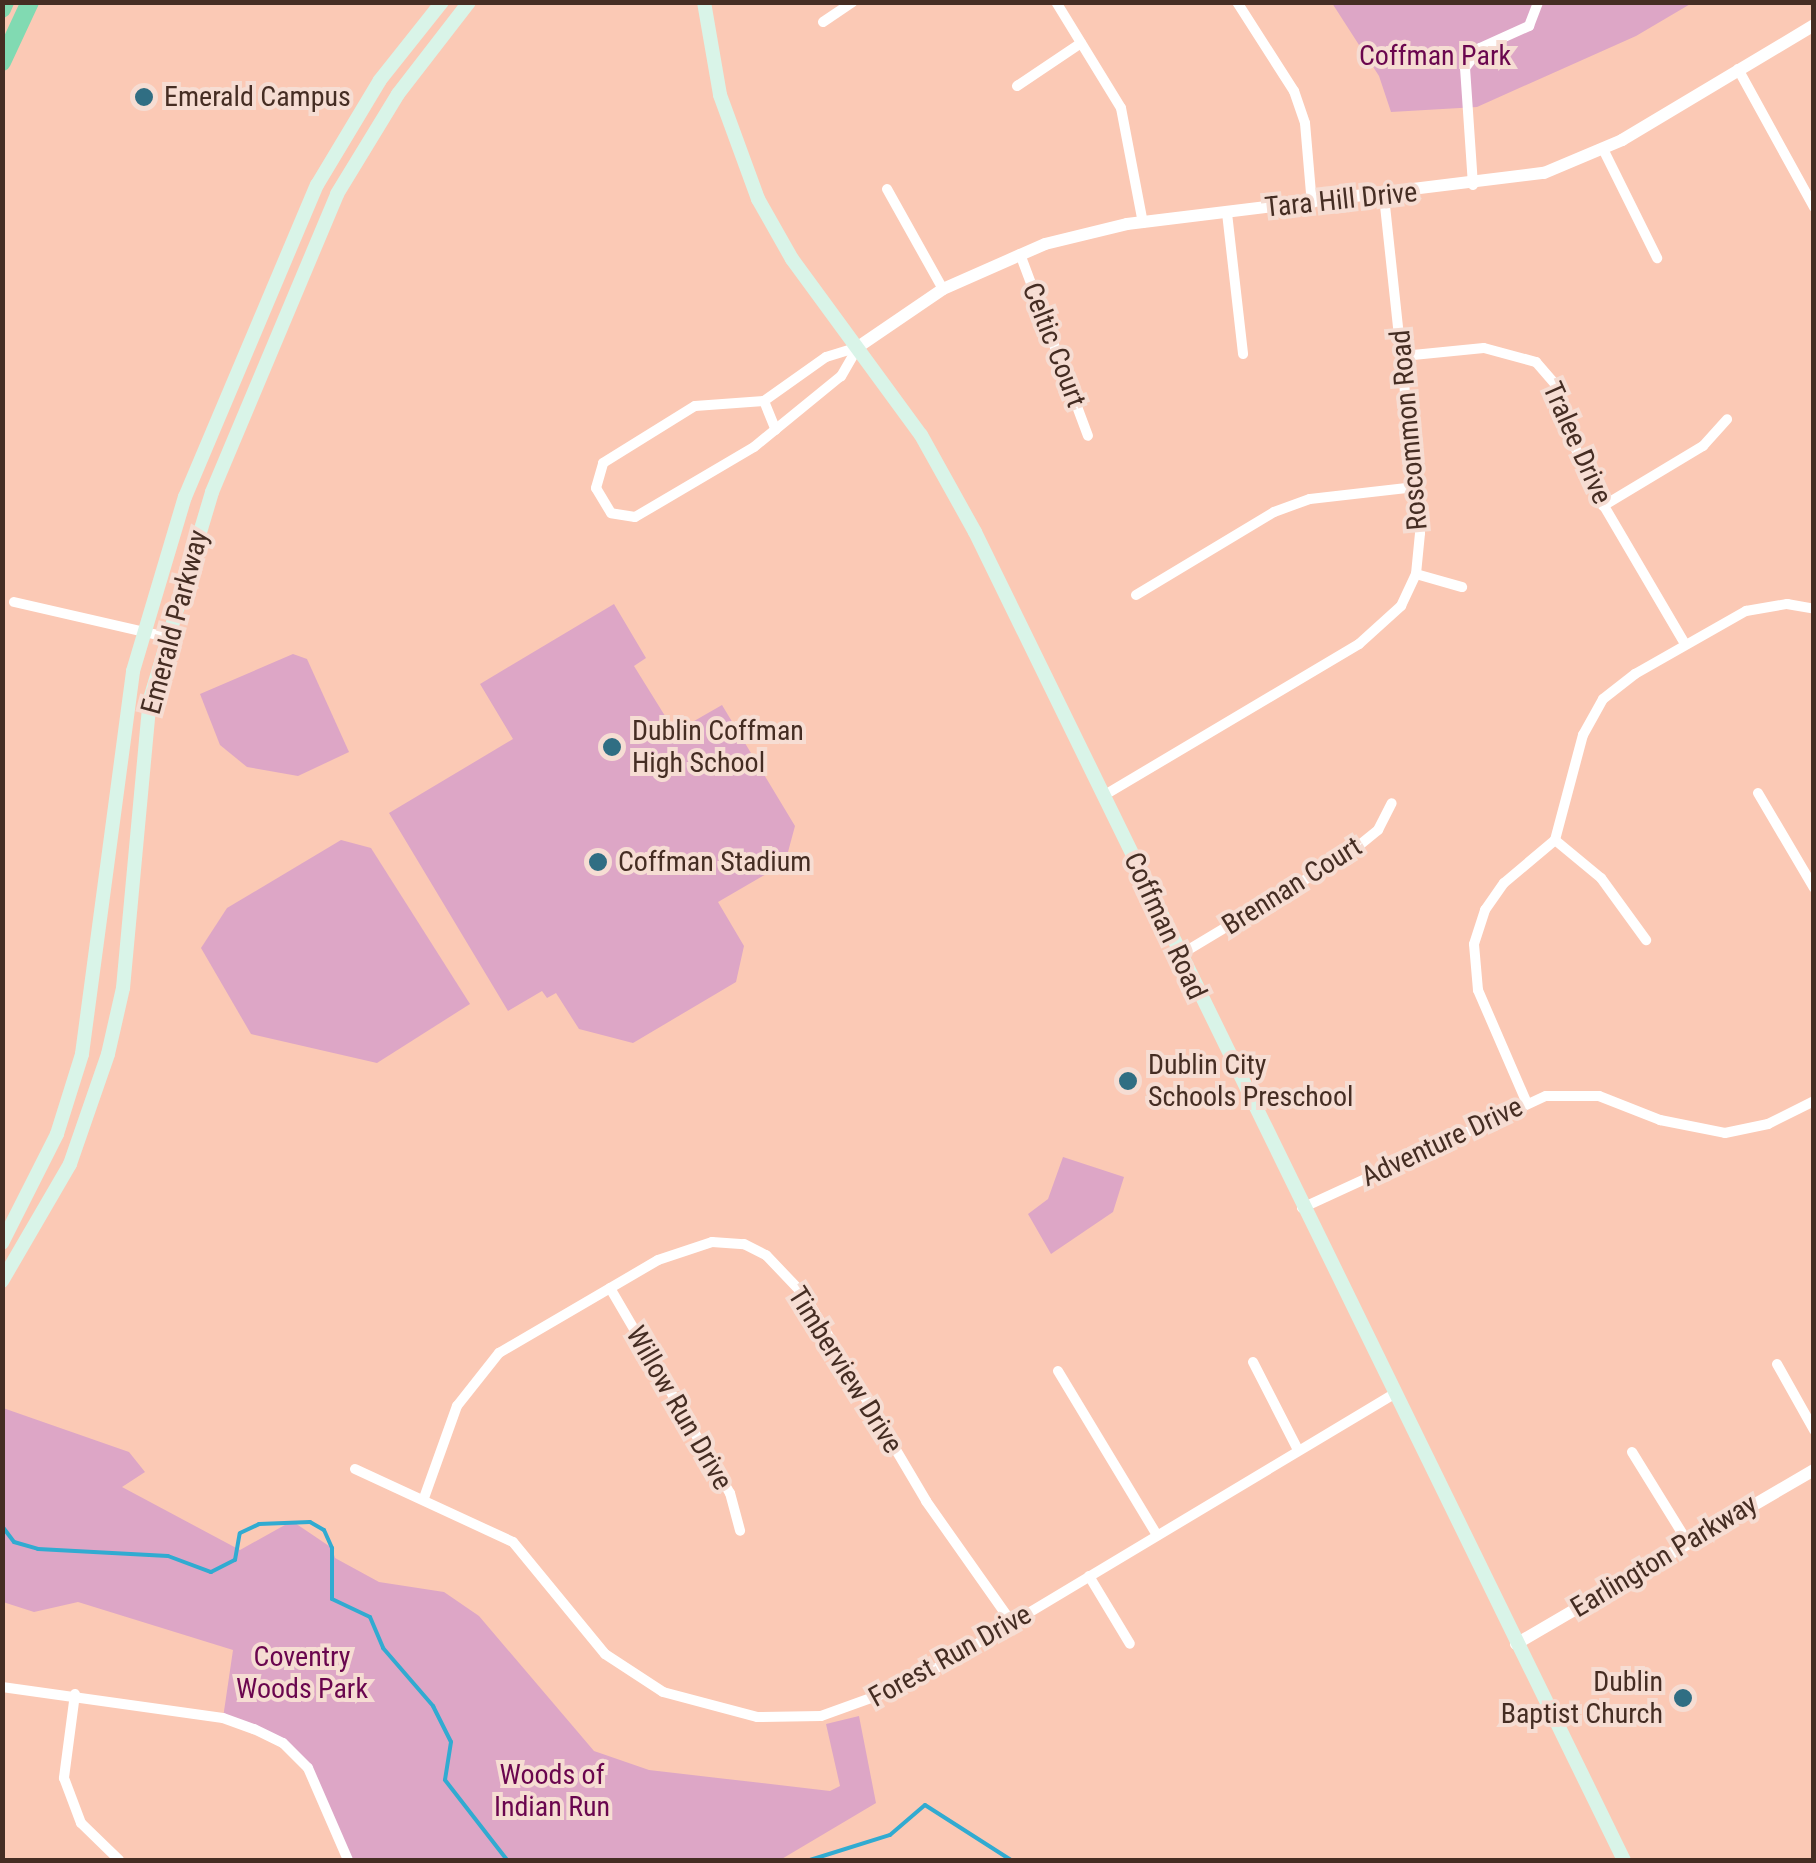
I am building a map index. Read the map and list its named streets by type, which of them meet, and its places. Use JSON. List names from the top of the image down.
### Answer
{
  "streets": {
    "main road": ["Emerald Parkway", "Coffman Road"],
    "street": [
      "Tara Hill Drive",
      "Celtic Court",
      "Roscommon Road",
      "Tralee Drive",
      "Brennan Court",
      "Adventure Drive",
      "Timberview Drive",
      "Willow Run Drive",
      "Earlington Parkway",
      "Forest Run Drive"
    ]
  },
  "crossings": [
    ["Tara Hill Drive", "Celtic Court"],
    ["Tara Hill Drive", "Roscommon Road"],
    ["Tara Hill Drive", "Coffman Road"],
    ["Roscommon Road", "Tralee Drive"],
    ["Brennan Court", "Coffman Road"],
    ["Coffman Road", "Adventure Drive"],
    ["Coffman Road", "Earlington Parkway"],
    ["Coffman Road", "Forest Run Drive"],
    ["Timberview Drive", "Willow Run Drive"],
    ["Timberview Drive", "Forest Run Drive"]
  ],
  "parks": ["Coffman Park", "Coventry Woods Park", "Woods of Indian Run"],
  "places": [
    "Emerald Campus",
    "Dublin Coffman High School",
    "Coffman Stadium",
    "Dublin City Schools Preschool",
    "Dublin Baptist Church"
  ]
}
